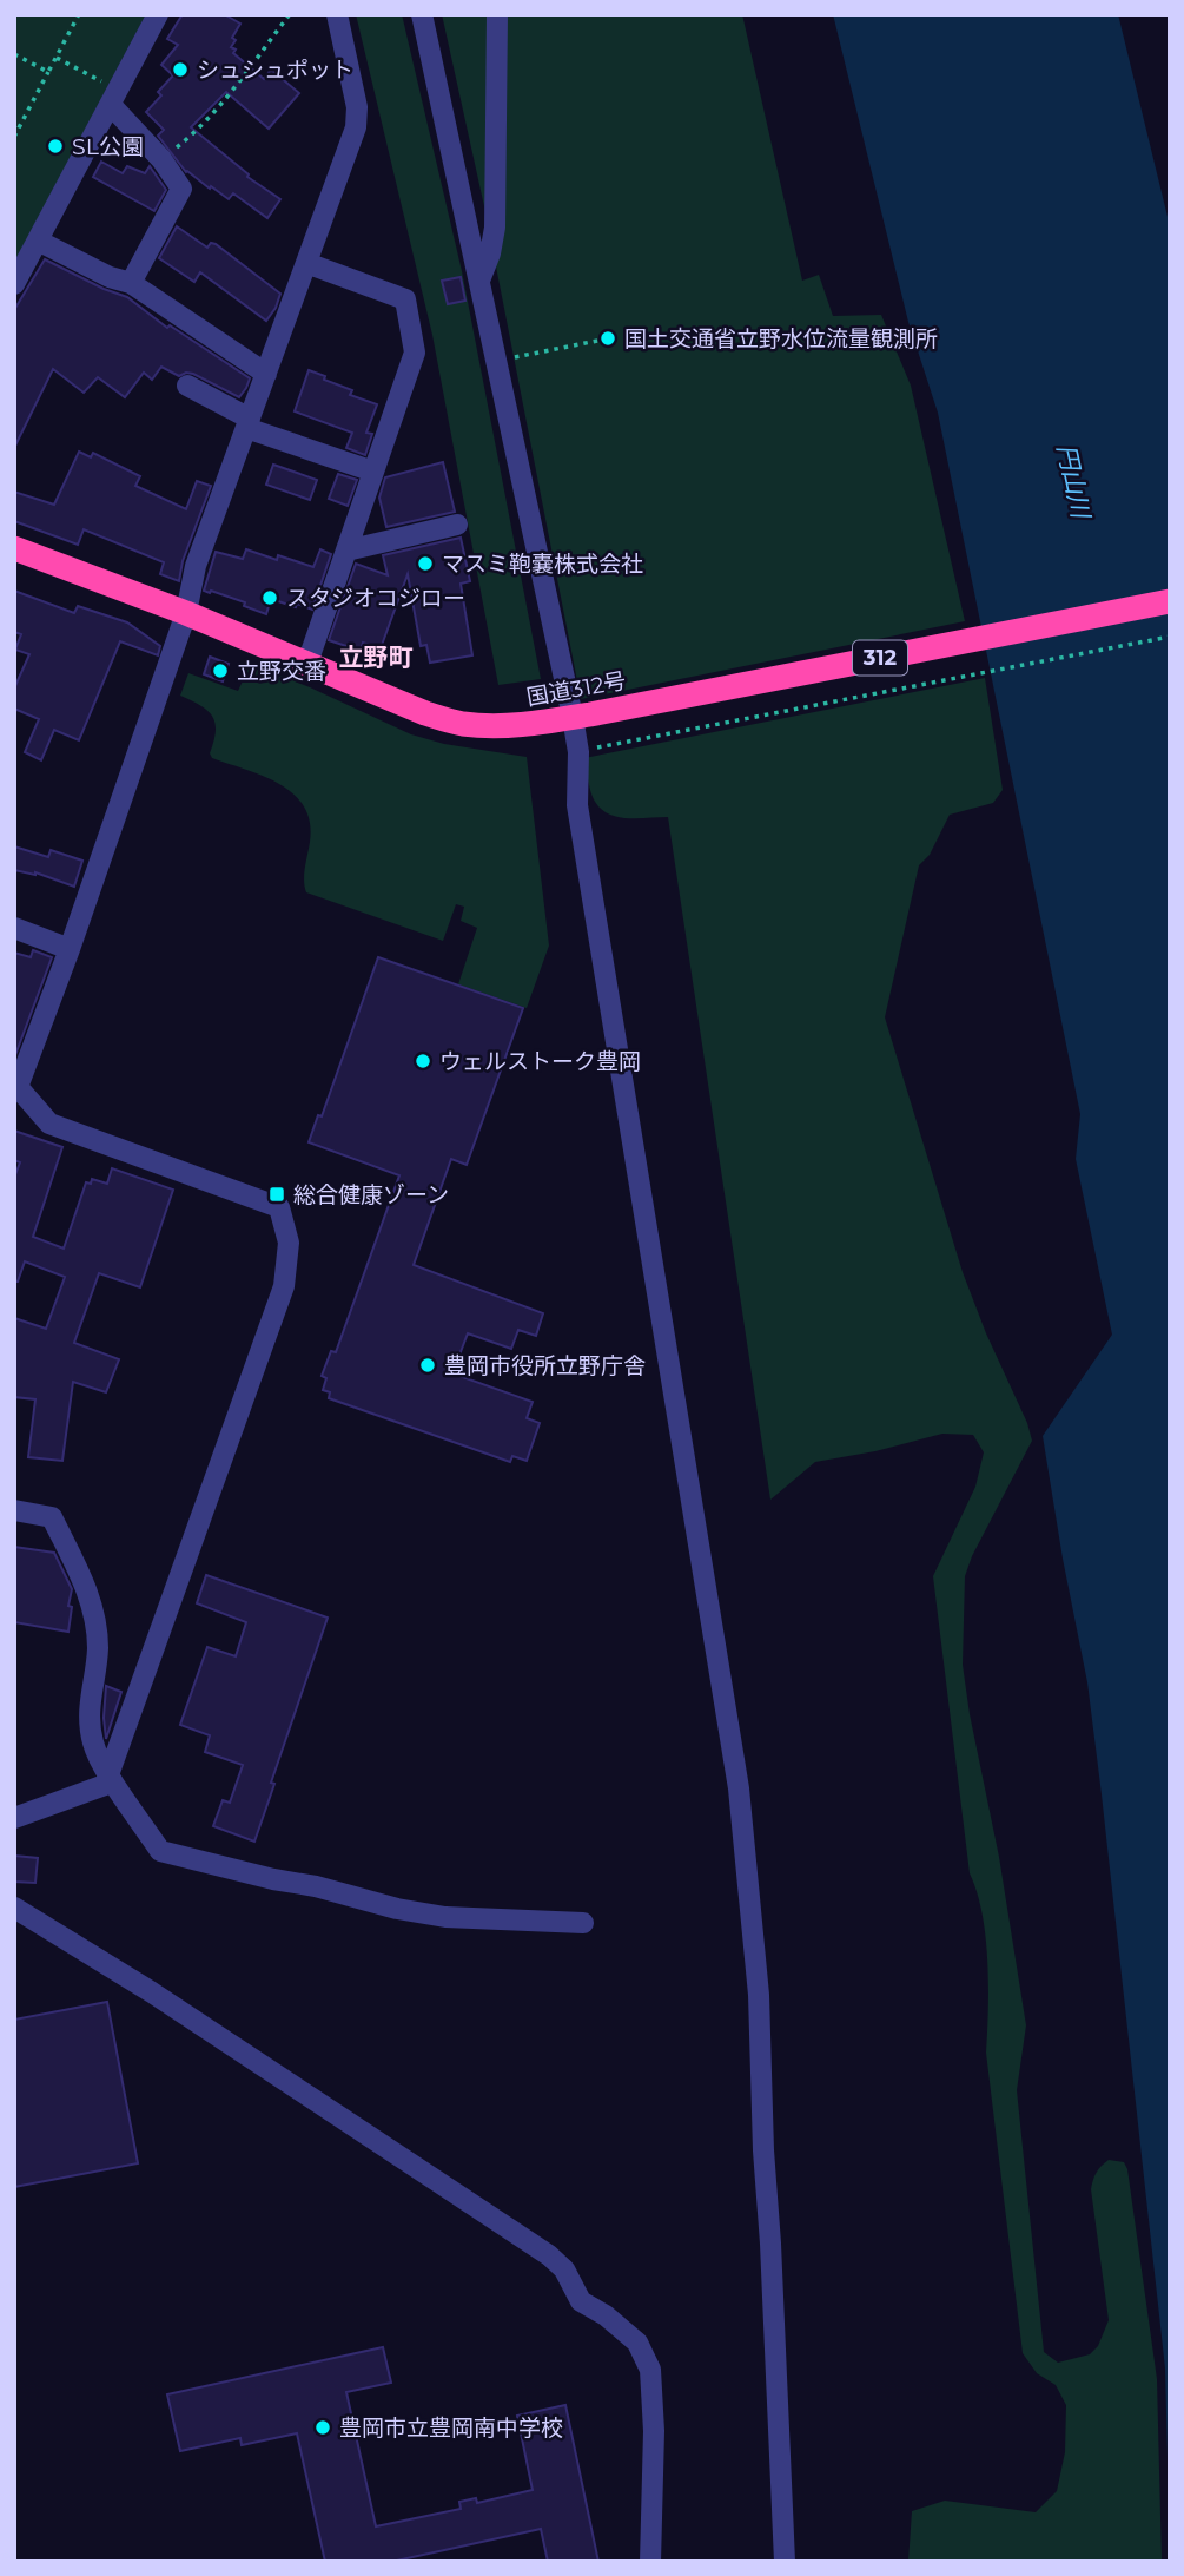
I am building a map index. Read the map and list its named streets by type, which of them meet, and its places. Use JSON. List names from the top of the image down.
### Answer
{
  "streets": {
    "highway": ["312", "国道312号"]
  },
  "districts": ["立野町"],
  "water": ["円山川"],
  "places": {
    "other": [
      "シュシュポット",
      "SL公園",
      "国土交通省立野水位流量観測所",
      "マスミ鞄嚢株式会社",
      "スタジオコジロー",
      "立野交番",
      "ウェルストーク豊岡",
      "豊岡市役所立野庁舎",
      "豊岡市立豊岡南中学校"
    ],
    "transit": ["総合健康ゾーン"]
  }
}
